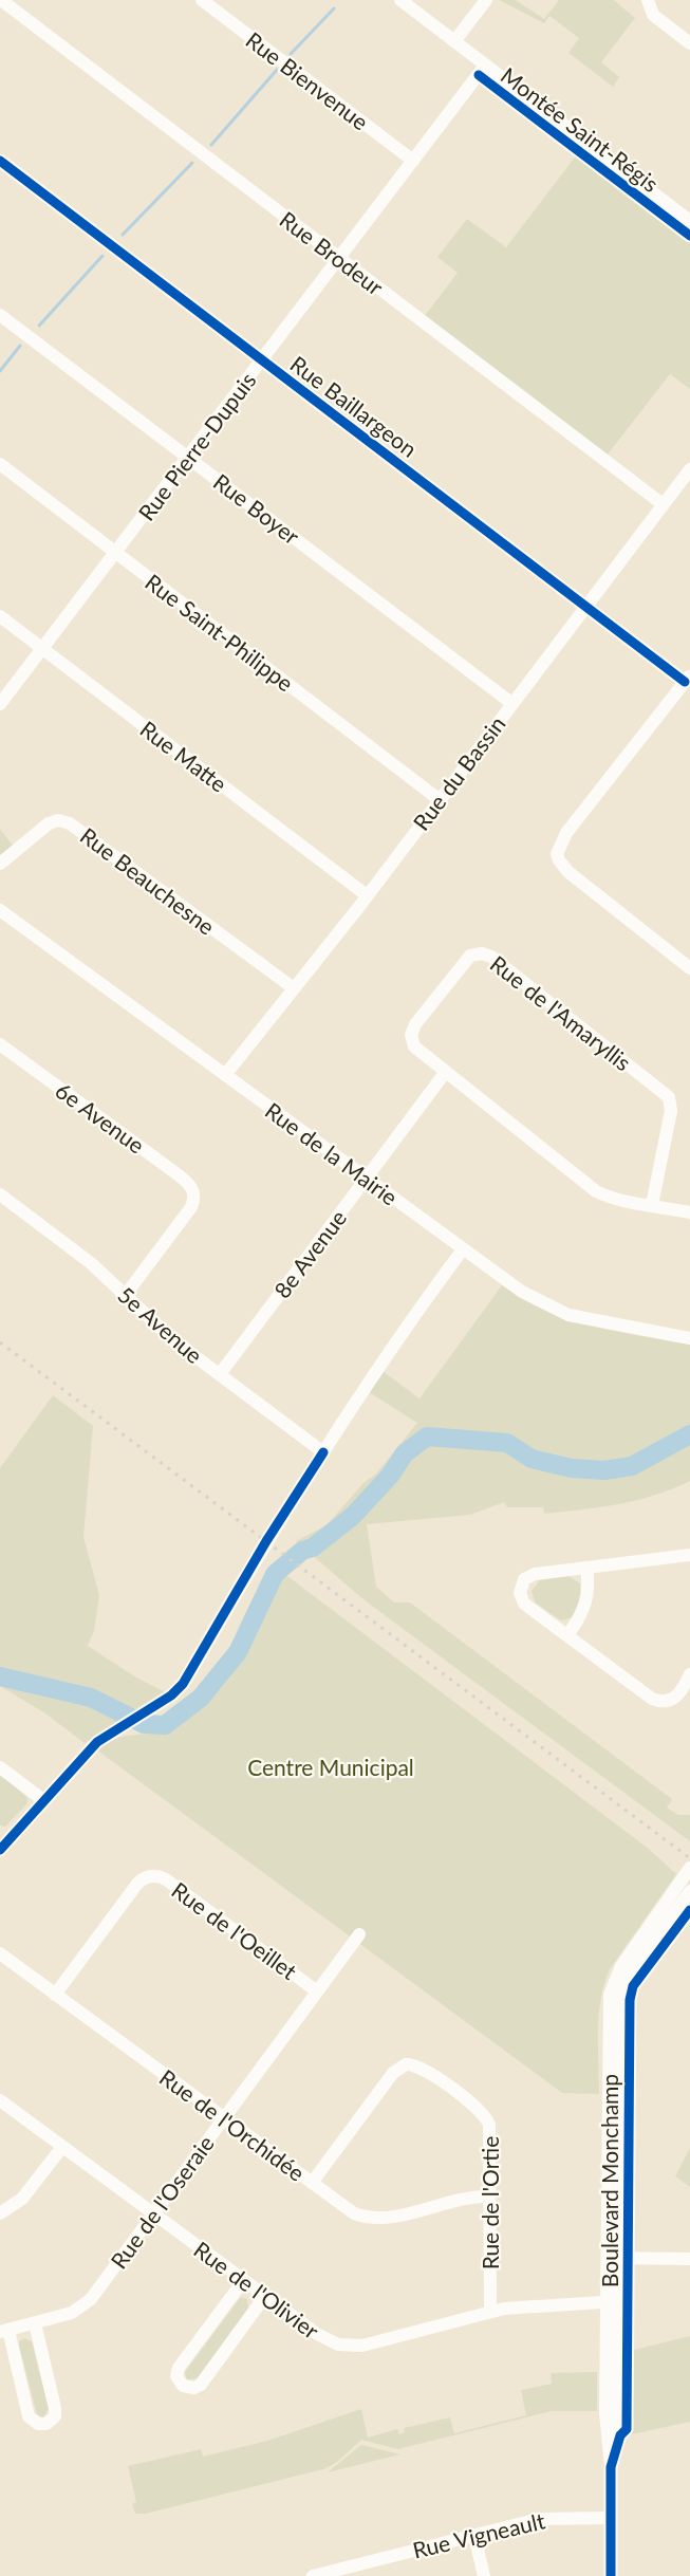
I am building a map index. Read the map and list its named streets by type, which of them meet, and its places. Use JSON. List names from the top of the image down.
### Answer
{
  "streets": {
    "street": [
      "Rue Bienvenue",
      "Montée Saint-Régis",
      "Rue Brodeur",
      "Rue Baillargeon",
      "Rue Pierre-Dupuis",
      "Rue Boyer",
      "Rue Saint-Philippe",
      "Rue Matte",
      "Rue du Bassin",
      "Rue Beauchesne",
      "Rue de l'Amaryllis",
      "6e Avenue",
      "Rue de la Mairie",
      "8e Avenue",
      "5e Avenue",
      "Rue de l'Oeillet",
      "Rue de l'Orchidée",
      "Boulevard Monchamp",
      "Rue de l'Oseraie",
      "Rue de l'Ortie",
      "Rue de l'Olivier",
      "Rue Vigneault"
    ]
  },
  "crossings": [
    ["Rue Bienvenue", "Rue Pierre-Dupuis"],
    ["Montée Saint-Régis", "Rue Pierre-Dupuis"],
    ["Rue Brodeur", "Rue Pierre-Dupuis"],
    ["Rue Brodeur", "Rue du Bassin"],
    ["Rue Baillargeon", "Rue Pierre-Dupuis"],
    ["Rue Baillargeon", "Rue du Bassin"],
    ["Rue Pierre-Dupuis", "Rue Boyer"],
    ["Rue Pierre-Dupuis", "Rue Saint-Philippe"],
    ["Rue Pierre-Dupuis", "Rue Matte"],
    ["Rue Boyer", "Rue du Bassin"],
    ["Rue Saint-Philippe", "Rue du Bassin"],
    ["Rue Matte", "Rue du Bassin"],
    ["Rue du Bassin", "Rue Beauchesne"],
    ["Rue du Bassin", "Rue de la Mairie"],
    ["Rue de l'Amaryllis", "8e Avenue"],
    ["6e Avenue", "5e Avenue"],
    ["Rue de la Mairie", "8e Avenue"],
    ["8e Avenue", "5e Avenue"],
    ["Rue de l'Oeillet", "Rue de l'Orchidée"],
    ["Rue de l'Oeillet", "Rue de l'Oseraie"],
    ["Rue de l'Orchidée", "Rue de l'Oseraie"],
    ["Rue de l'Orchidée", "Rue de l'Ortie"],
    ["Boulevard Monchamp", "Rue de l'Olivier"],
    ["Boulevard Monchamp", "Rue Vigneault"],
    ["Rue de l'Oseraie", "Rue de l'Olivier"],
    ["Rue de l'Ortie", "Rue de l'Olivier"]
  ],
  "parks": ["Centre Municipal"]
}
